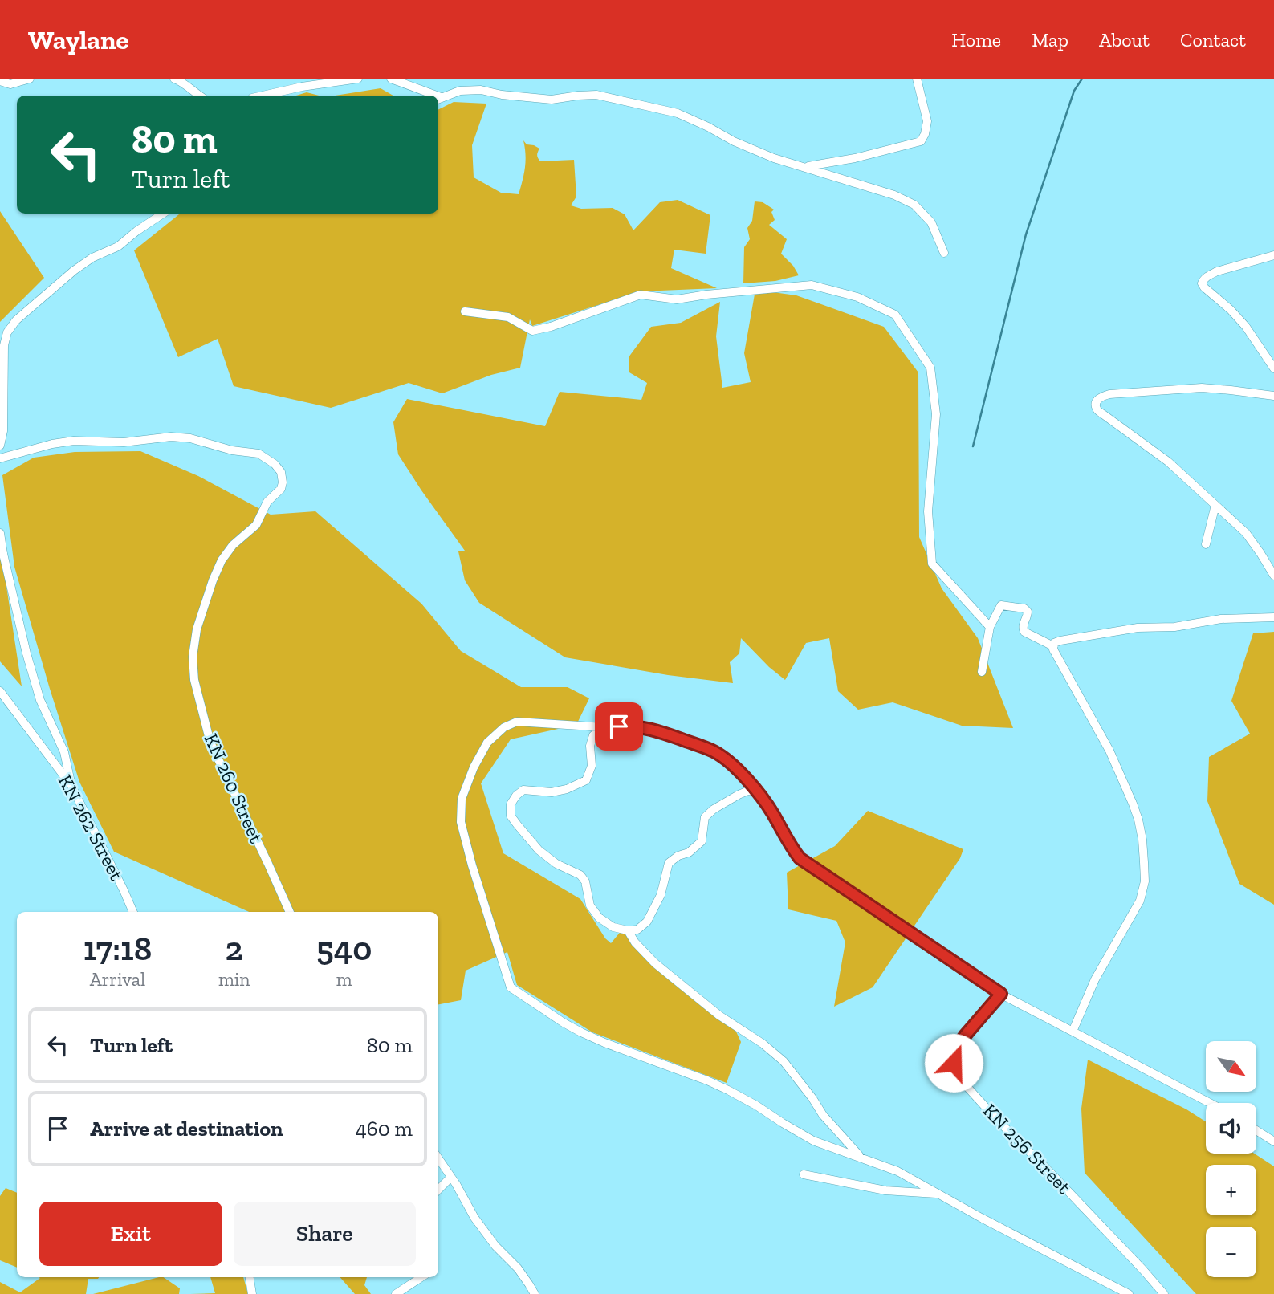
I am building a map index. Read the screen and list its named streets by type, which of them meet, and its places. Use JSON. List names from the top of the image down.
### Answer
{
  "streets": {
    "street": ["KN 260 Street", "KN 262 Street", "KN 256 Street"]
  },
  "north": "bottom right",
  "page": {
    "header": "Waylane",
    "nav": [
      "Home",
      "Map",
      "About",
      "Contact"
    ],
    "turn": ["80 m", "Turn left"],
    "eta": [
      "17:18",
      "Arrival",
      "2",
      "min",
      "540",
      "m"
    ],
    "list": [
      {
        "name": "Turn left",
        "value": "80 m"
      },
      {
        "name": "Arrive at destination",
        "value": "460 m"
      }
    ],
    "map_buttons": ["+", "−"],
    "buttons": ["Exit", "Share"]
  }
}
